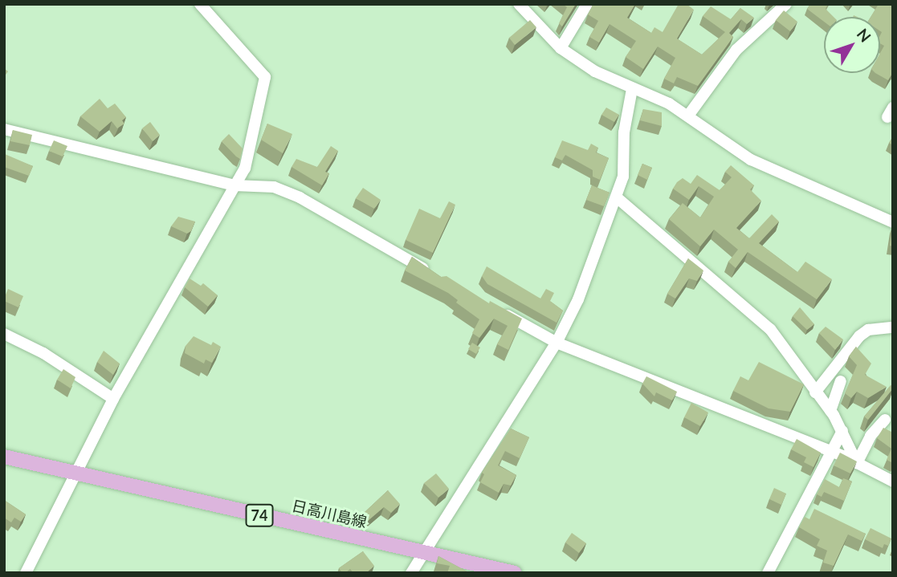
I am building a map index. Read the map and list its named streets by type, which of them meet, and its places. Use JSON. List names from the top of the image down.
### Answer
{
  "streets": {
    "main road": ["日高川島線", "74"]
  },
  "north": "top right"
}
